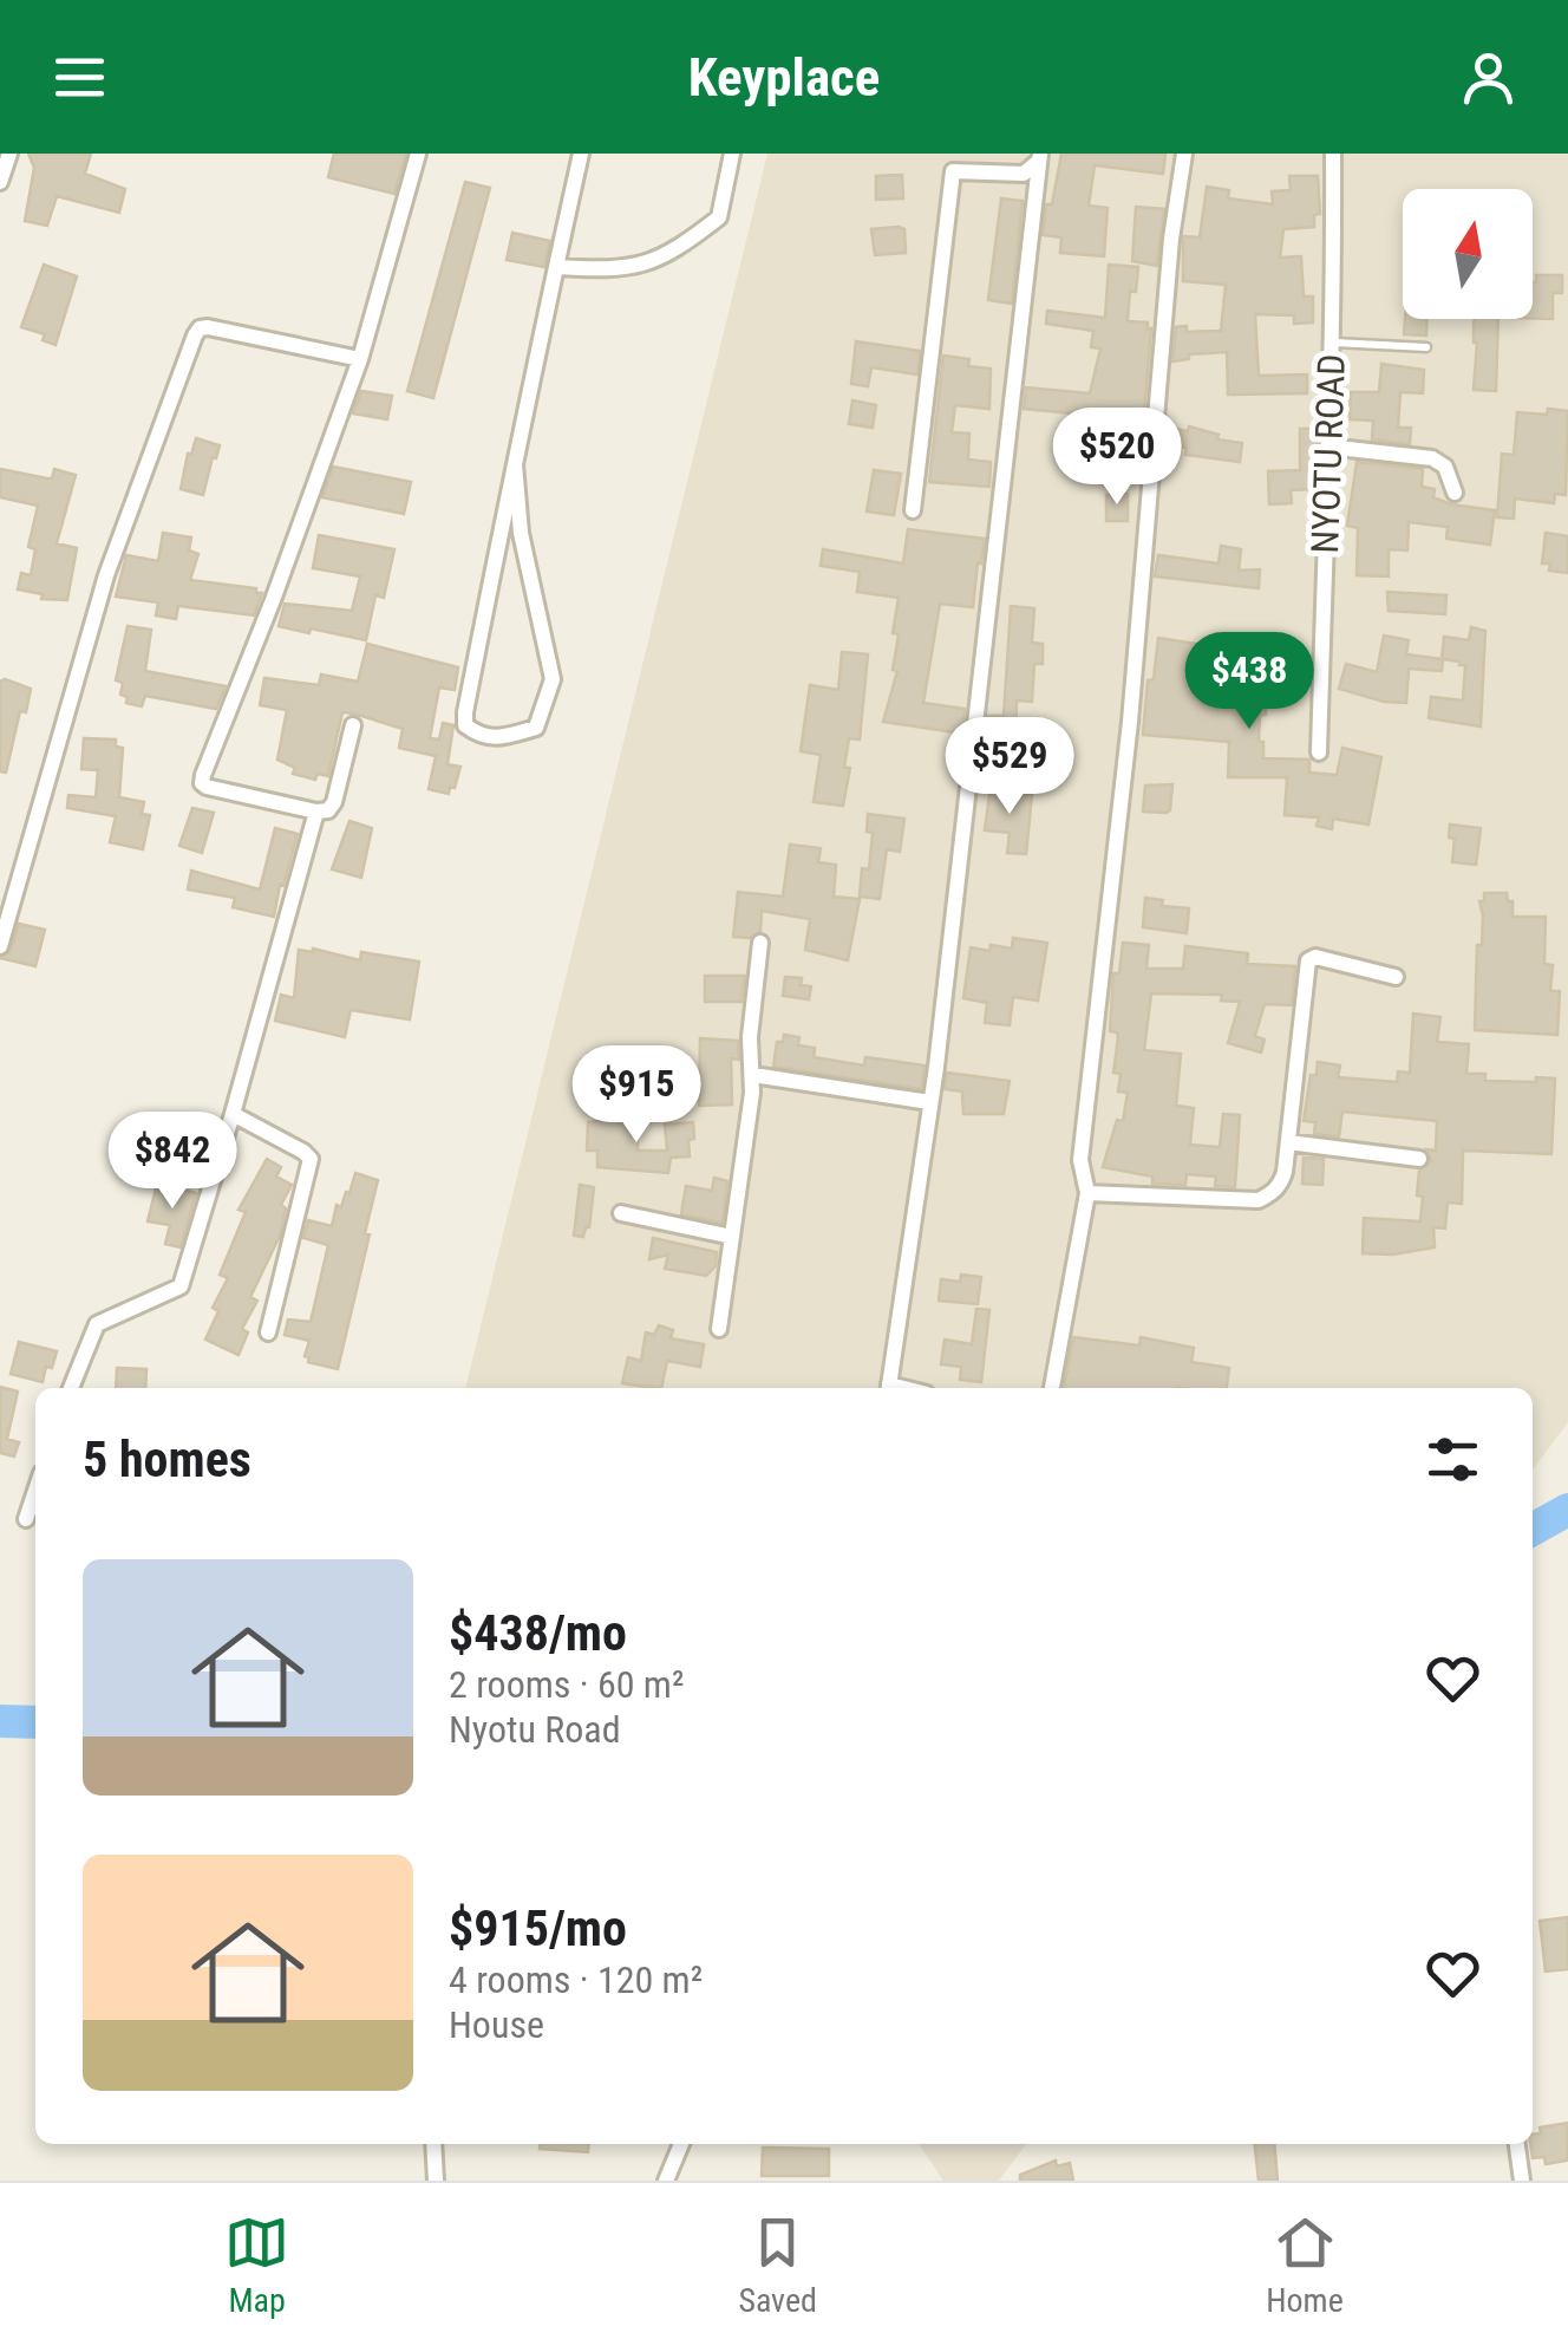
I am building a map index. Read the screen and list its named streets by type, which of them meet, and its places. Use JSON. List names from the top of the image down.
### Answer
{
  "streets": {
    "street": ["NYOTU ROAD"]
  },
  "north": "top",
  "page": {
    "header": "Keyplace",
    "price": [
      "$520",
      "$438",
      "$529",
      "$915",
      "$842"
    ],
    "heading": "5 homes",
    "list": [
      {
        "name": "$438/mo",
        "note": "2 rooms · 60 m² · Nyotu Road"
      },
      {
        "name": "$915/mo",
        "note": "4 rooms · 120 m² · House"
      }
    ],
    "tabs": ["Map", "Saved", "Home"]
  }
}
